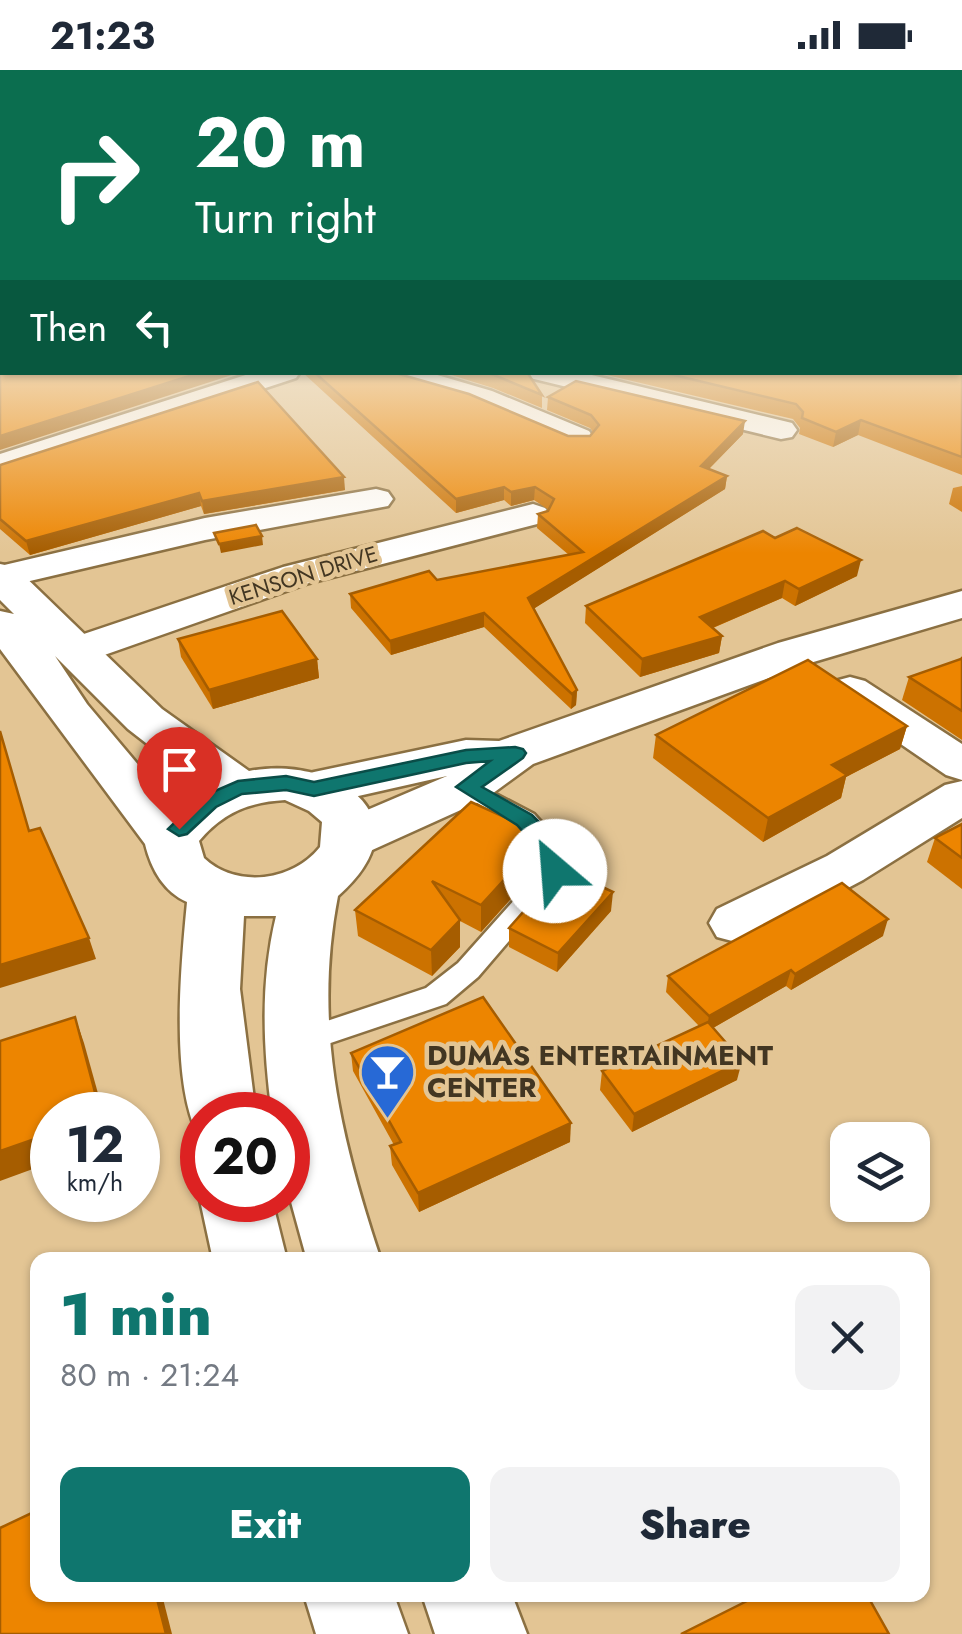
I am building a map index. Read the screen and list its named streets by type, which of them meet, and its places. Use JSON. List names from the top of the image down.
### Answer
{
  "streets": {
    "street": ["KENSON DRIVE"]
  },
  "places": {
    "bar": ["DUMAS ENTERTAINMENT CENTER"]
  },
  "page": {
    "status": "21:23",
    "turn": ["20 m", "Turn right"],
    "then": "Then",
    "speed": "12 km/h",
    "limit": "20",
    "heading": ["1 min", "80 m · 21:24"],
    "buttons": ["Exit", "Share"]
  }
}
